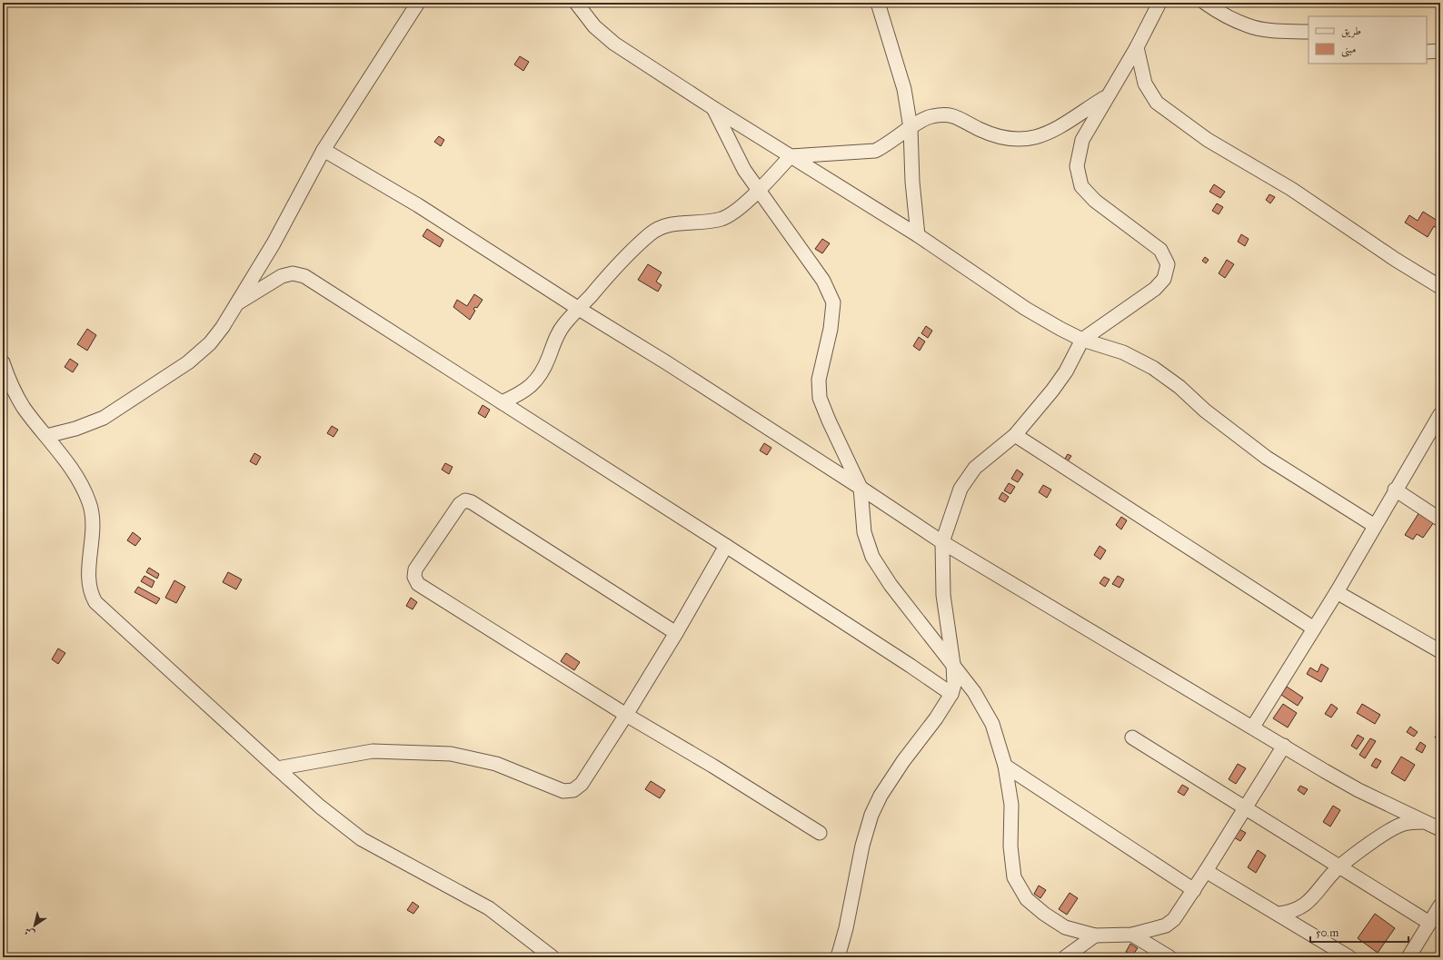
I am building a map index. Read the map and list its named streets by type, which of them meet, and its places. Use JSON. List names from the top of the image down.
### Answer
{
  "legend": ["طريق", "مبنى"],
  "scale_bar": "50 m",
  "north": "bottom left"
}
